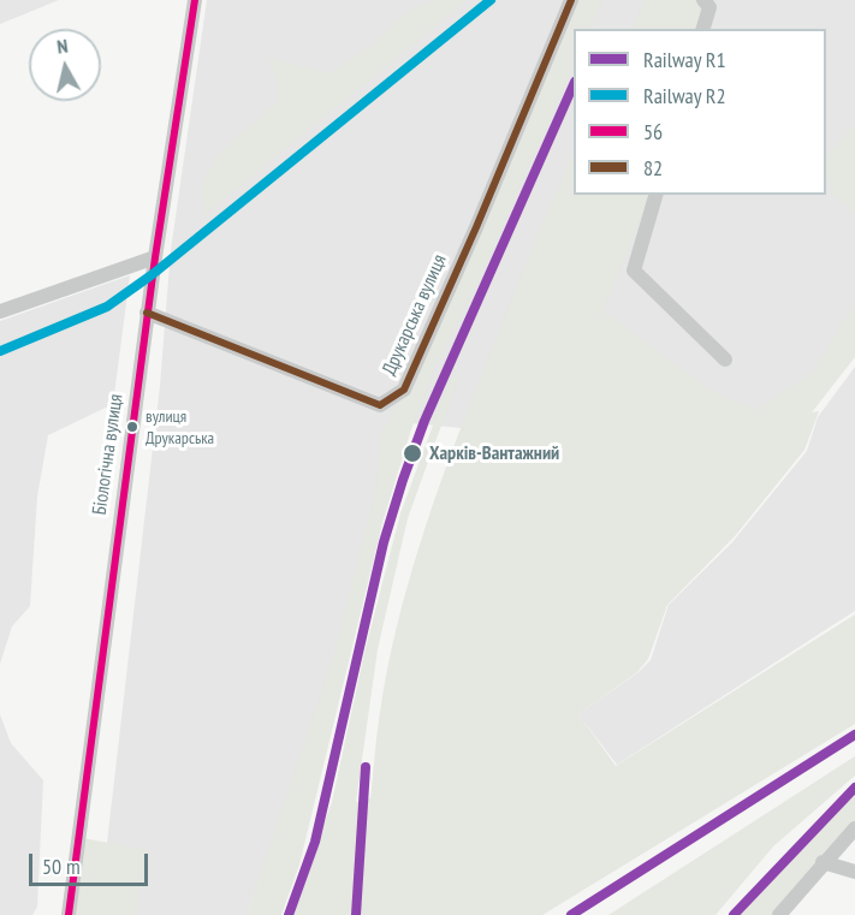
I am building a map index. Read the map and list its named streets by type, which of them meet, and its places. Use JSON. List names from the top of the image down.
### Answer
{
  "streets": {
    "street": ["Друкарська вулиця", "Біологічна вулиця"]
  },
  "crossings": [
    ["Друкарська вулиця", "Біологічна вулиця"]
  ],
  "places": ["вулиця Друкарська", "Харків-Вантажний"],
  "lines": [
    "rail line R2",
    "transit line 56",
    "transit line 82",
    "rail line R1"
  ],
  "legend": [
    "Railway R1",
    "Railway R2",
    "56",
    "82"
  ],
  "scale_bar": "50 m",
  "north": "top"
}
